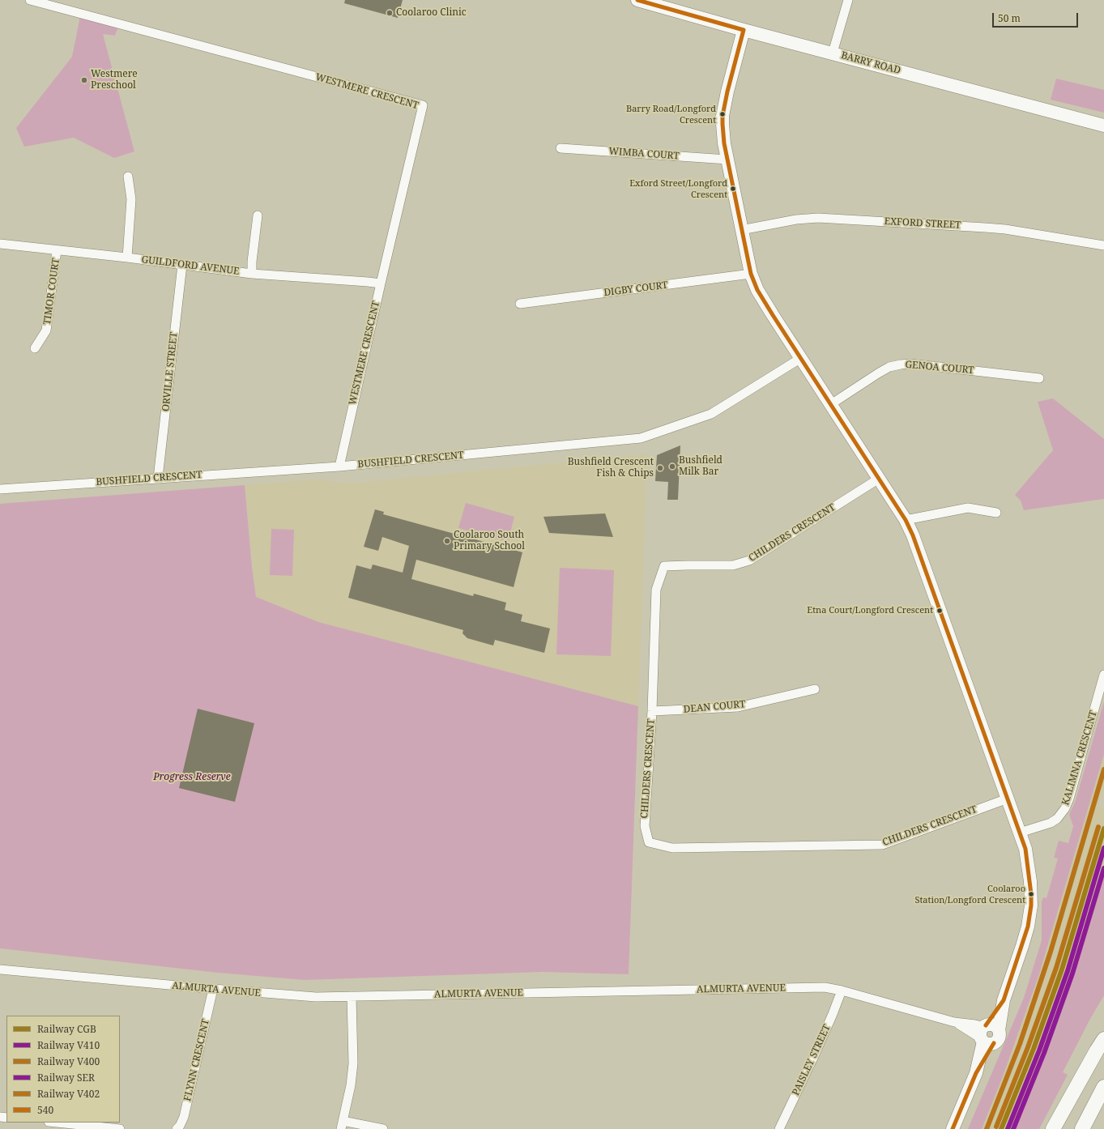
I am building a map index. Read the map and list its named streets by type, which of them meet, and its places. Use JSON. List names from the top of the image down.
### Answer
{
  "streets": {
    "street": [
      "BARRY ROAD",
      "WESTMERE CRESCENT",
      "WIMBA COURT",
      "EXFORD STREET",
      "GUILDFORD AVENUE",
      "DIGBY COURT",
      "TIMOR COURT",
      "GENOA COURT",
      "ORVILLE STREET",
      "BUSHFIELD CRESCENT",
      "CHILDERS CRESCENT",
      "DEAN COURT",
      "KALIMNA CRESCENT",
      "ALMURTA AVENUE",
      "FLYNN CRESCENT",
      "PAISLEY STREET"
    ]
  },
  "crossings": [
    ["WESTMERE CRESCENT", "GUILDFORD AVENUE"],
    ["WESTMERE CRESCENT", "BUSHFIELD CRESCENT"],
    ["GUILDFORD AVENUE", "TIMOR COURT"],
    ["GUILDFORD AVENUE", "ORVILLE STREET"],
    ["ORVILLE STREET", "BUSHFIELD CRESCENT"],
    ["CHILDERS CRESCENT", "DEAN COURT"],
    ["ALMURTA AVENUE", "FLYNN CRESCENT"],
    ["ALMURTA AVENUE", "PAISLEY STREET"]
  ],
  "parks": ["Progress Reserve"],
  "places": [
    "Coolaroo Clinic",
    "Westmere Preschool",
    "Barry Road/Longford Crescent",
    "Exford Street/Longford Crescent",
    "Bushfield Milk Bar",
    "Bushfield Crescent Fish & Chips",
    "Coolaroo South Primary School",
    "Etna Court/Longford Crescent",
    "Coolaroo Station/Longford Crescent"
  ],
  "lines": [
    "transit line 540",
    "rail line V402",
    "rail line V400",
    "rail line CGB",
    "rail line V410",
    "rail line SER"
  ],
  "legend": [
    "Railway CGB",
    "Railway V410",
    "Railway V400",
    "Railway SER",
    "Railway V402",
    "540"
  ],
  "scale_bar": "50 m"
}
